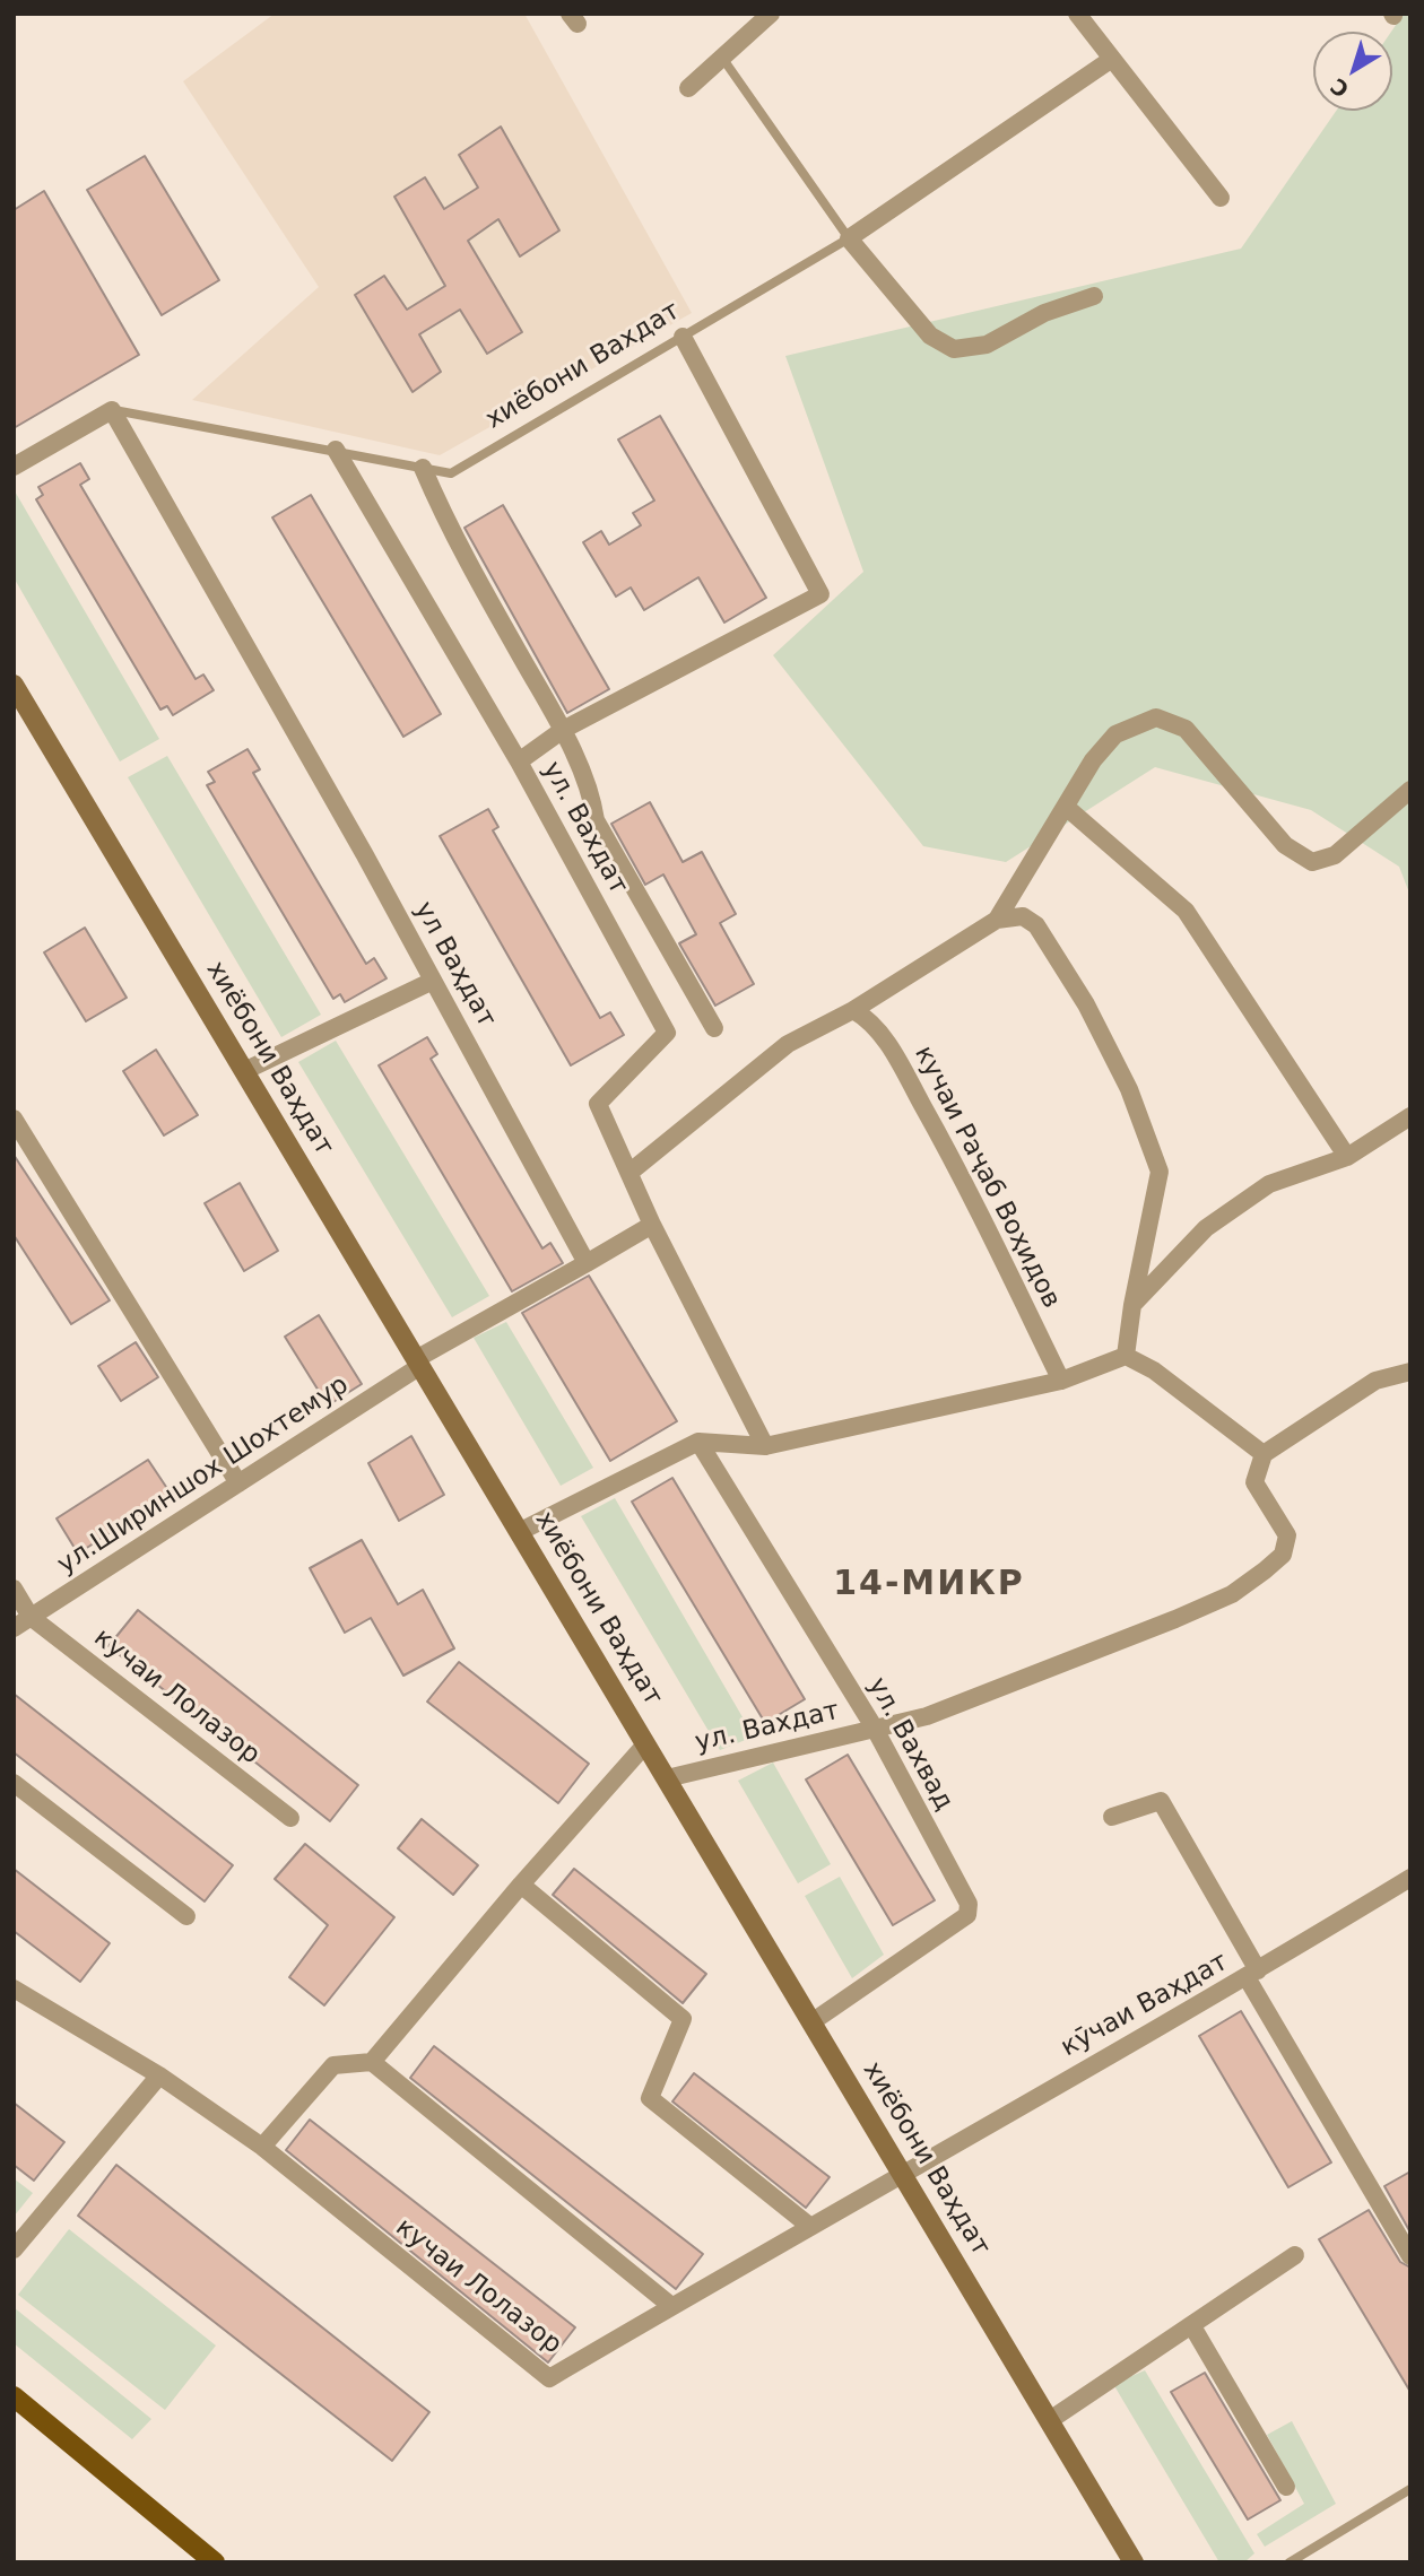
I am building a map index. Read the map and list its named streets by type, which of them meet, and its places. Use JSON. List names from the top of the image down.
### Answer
{
  "streets": {
    "main road": ["хиёбони Ваҳдат"],
    "street": [
      "ул. Вахдат",
      "ул Ваҳдат",
      "кучаи Раҷаб Воҳидов",
      "ул.Шириншох Шохтемур",
      "кучаи Лолазор",
      "ул. Вахвад",
      "кӯчаи Ваҳдат"
    ],
    "lane": ["хиёбони Вахдат"]
  },
  "crossings": [
    ["хиёбони Вахдат", "ул. Вахдат"],
    ["хиёбони Вахдат", "ул Ваҳдат"],
    ["ул. Вахдат", "хиёбони Ваҳдат"],
    ["ул. Вахдат", "ул. Вахвад"],
    ["хиёбони Ваҳдат", "ул.Шириншох Шохтемур"],
    ["хиёбони Ваҳдат", "ул. Вахвад"],
    ["хиёбони Ваҳдат", "кӯчаи Ваҳдат"],
    ["ул.Шириншох Шохтемур", "кучаи Лолазор"],
    ["кучаи Лолазор", "кӯчаи Ваҳдат"]
  ],
  "districts": ["14-МИКР"],
  "north": "bottom left"
}
